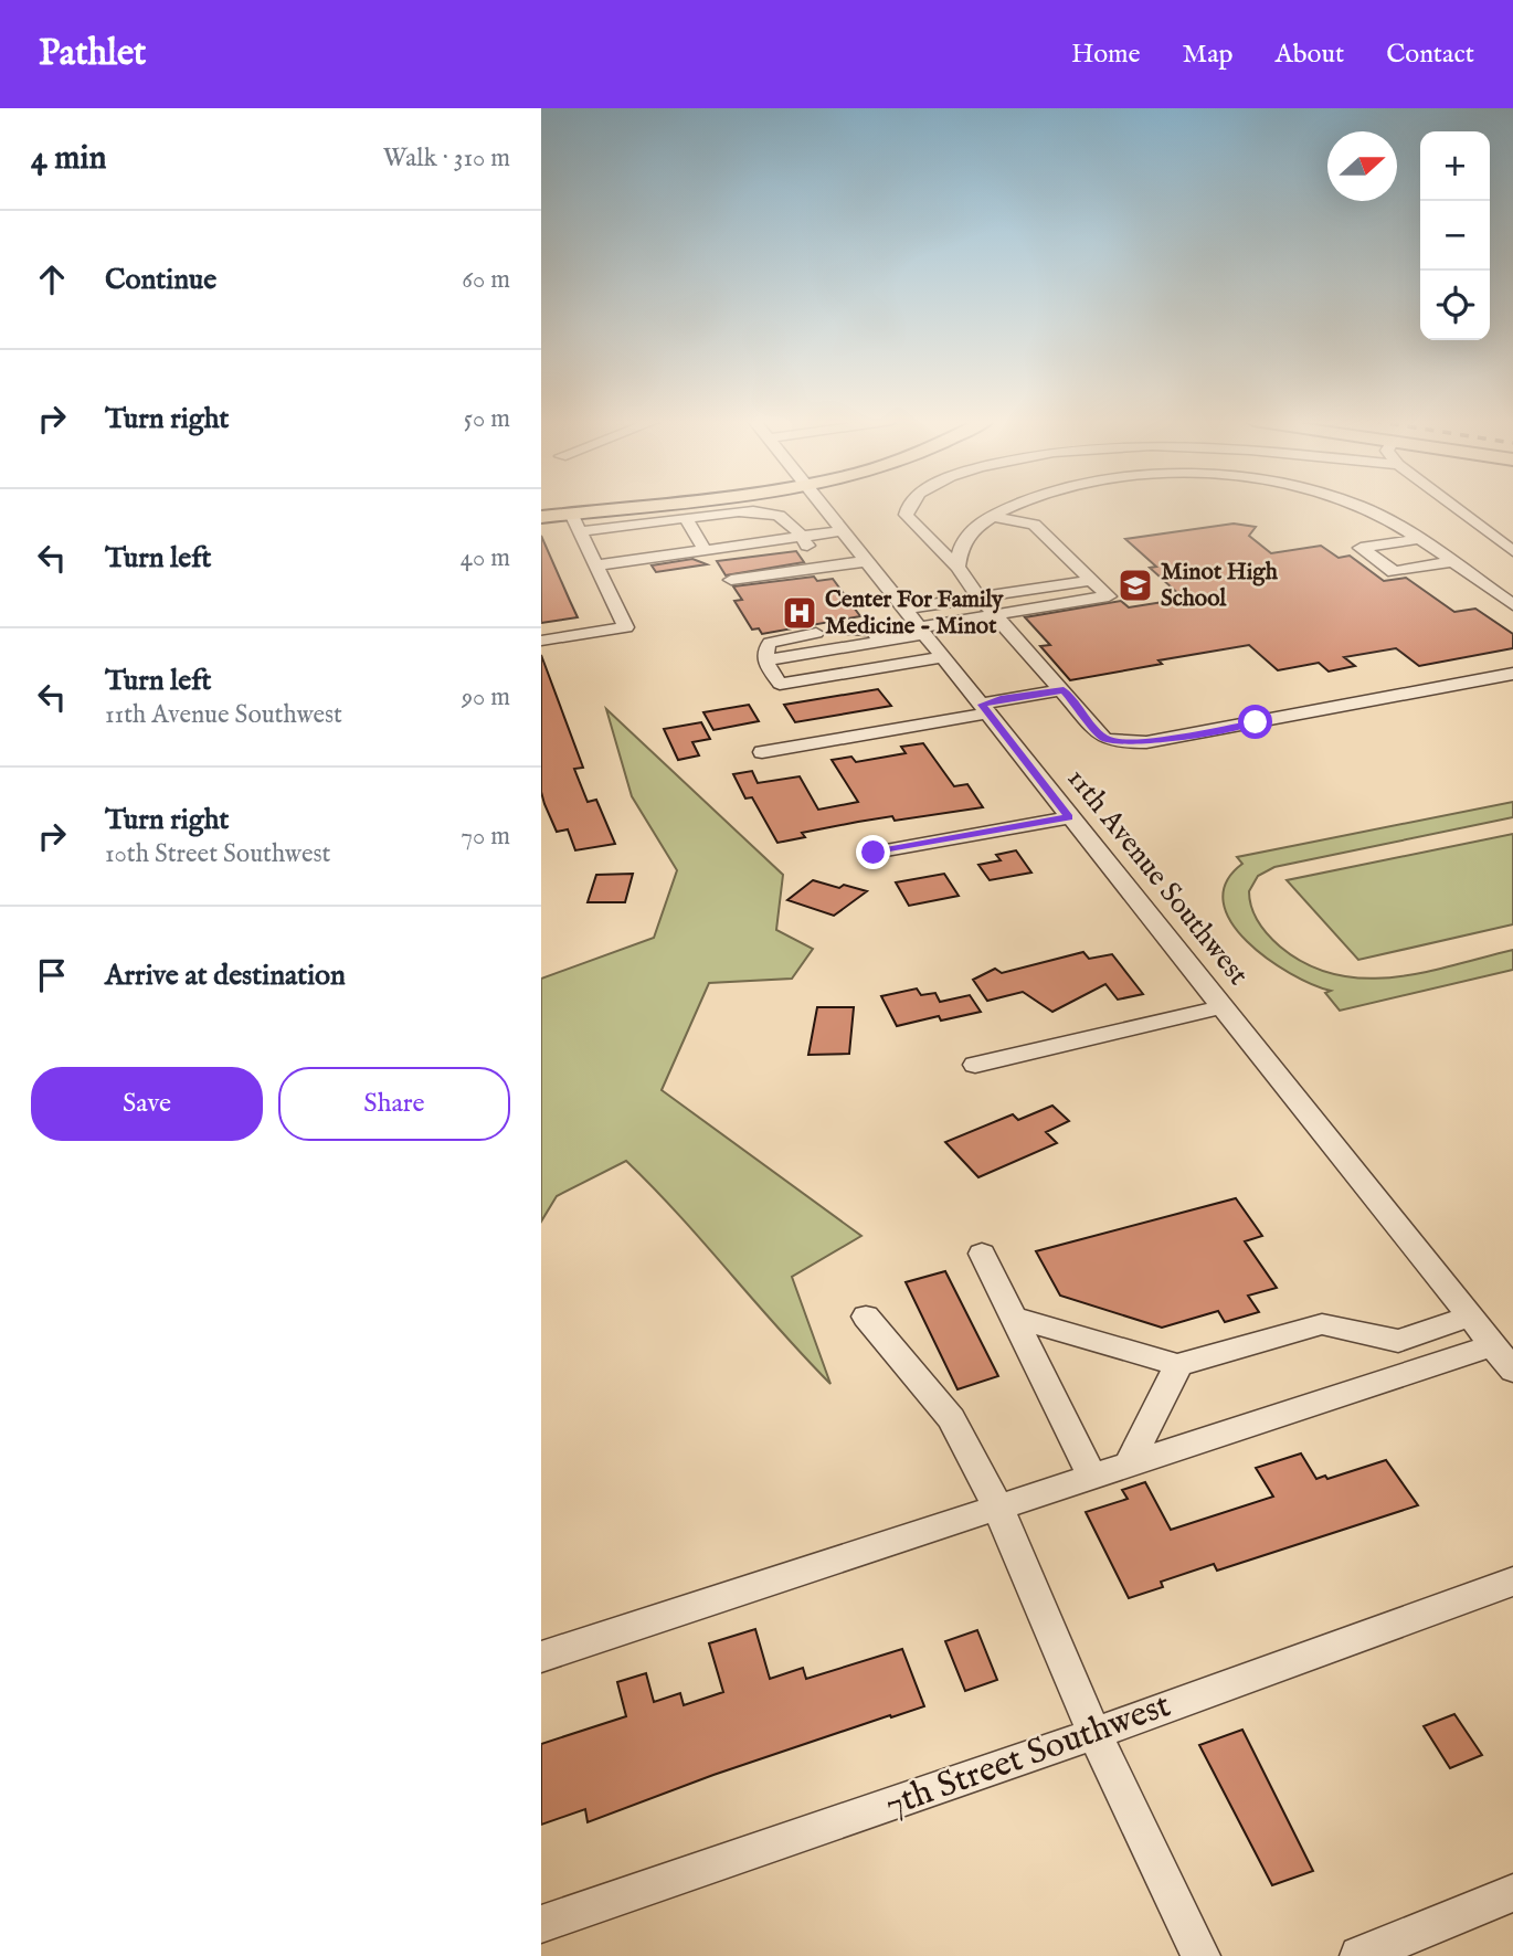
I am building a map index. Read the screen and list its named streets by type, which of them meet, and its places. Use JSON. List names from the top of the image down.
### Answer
{
  "streets": {
    "street": ["11th Avenue Southwest", "7th Street Southwest"]
  },
  "places": {
    "school or university": ["Minot High School"],
    "hospital": ["Center For Family Medicine - Minot"]
  },
  "north": "right",
  "page": {
    "header": "Pathlet",
    "nav": [
      "Home",
      "Map",
      "About",
      "Contact"
    ],
    "heading": ["4 min", "Walk · 310 m"],
    "map_buttons": ["+", "−"],
    "list": [
      ["Continue", "60 m"],
      ["Turn right", "50 m"],
      ["Turn left", "40 m"],
      ["Turn left", "11th Avenue Southwest", "90 m"],
      ["Turn right", "10th Street Southwest", "70 m"],
      "Arrive at destination"
    ],
    "buttons": ["Save", "Share"]
  }
}
